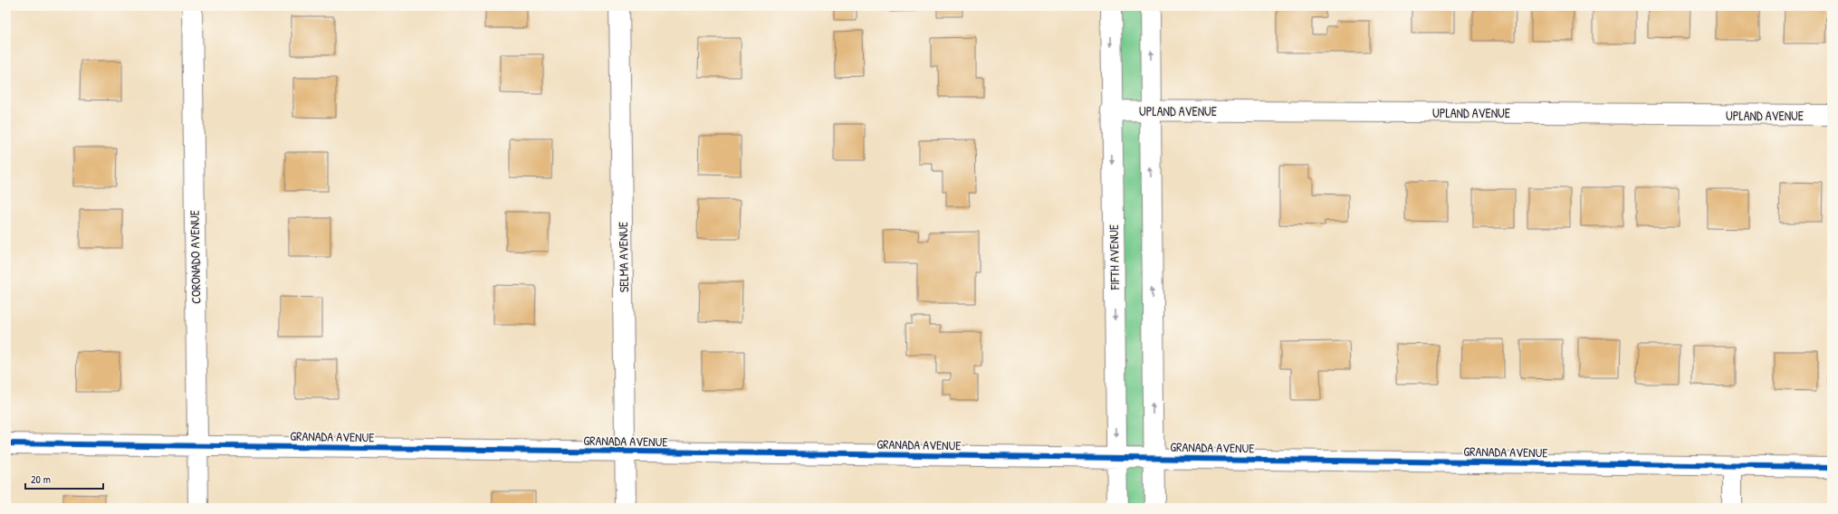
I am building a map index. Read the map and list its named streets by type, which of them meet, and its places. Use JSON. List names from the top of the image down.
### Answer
{
  "streets": {
    "street": [
      "UPLAND AVENUE",
      "CORONADO AVENUE",
      "SELMA AVENUE",
      "FIFTH AVENUE",
      "GRANADA AVENUE"
    ]
  },
  "crossings": [
    ["UPLAND AVENUE", "FIFTH AVENUE"],
    ["CORONADO AVENUE", "GRANADA AVENUE"],
    ["SELMA AVENUE", "GRANADA AVENUE"],
    ["FIFTH AVENUE", "GRANADA AVENUE"]
  ],
  "scale_bar": "20 m"
}
